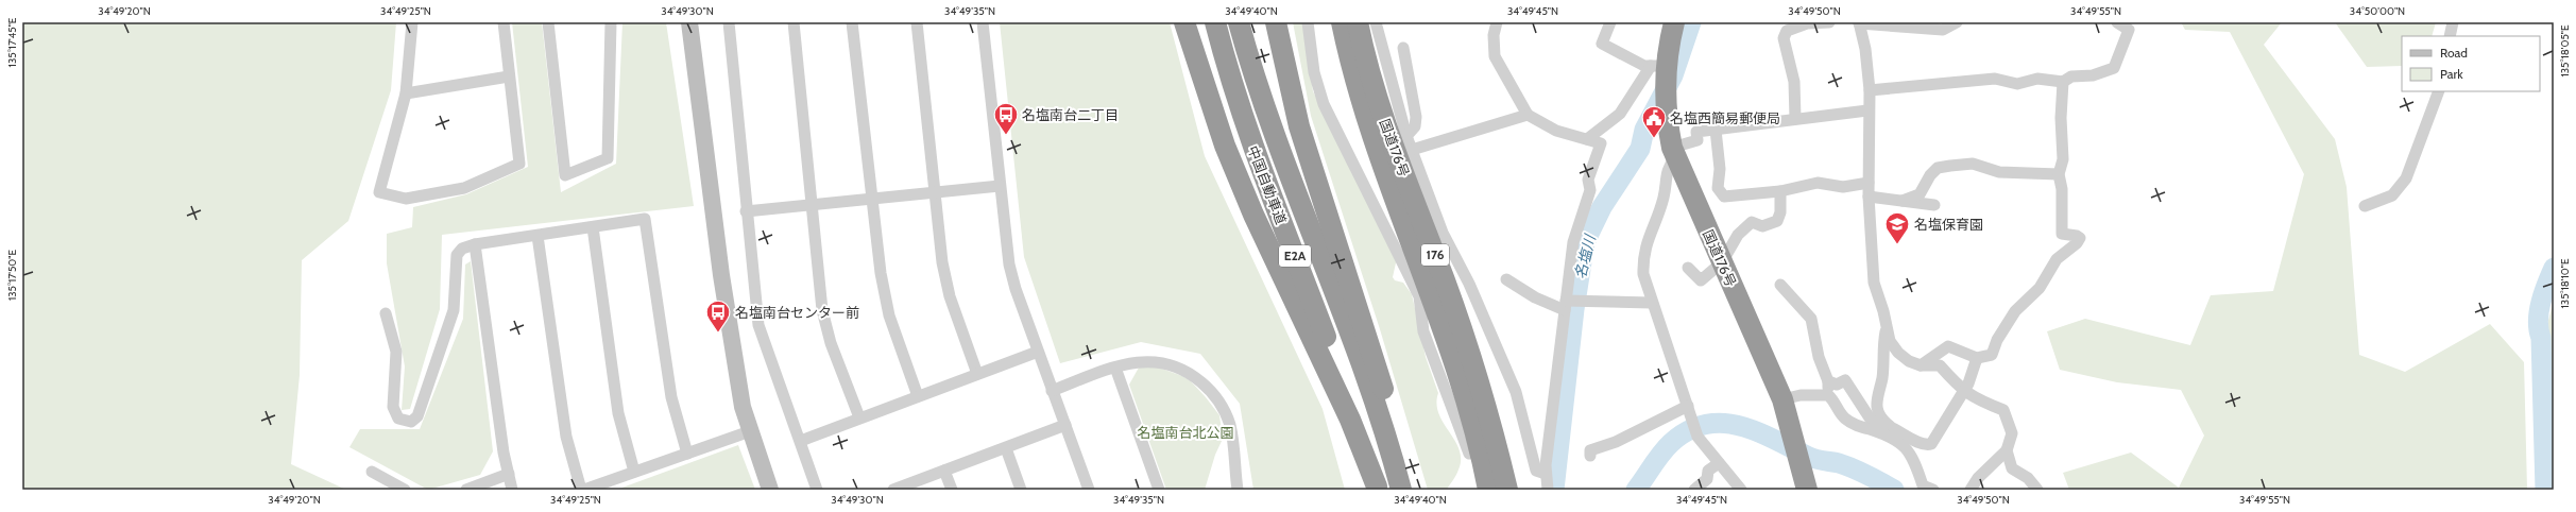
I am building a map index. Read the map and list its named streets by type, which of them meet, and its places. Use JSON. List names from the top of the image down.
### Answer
{
  "streets": {
    "highway": [
      "国道176号",
      "中国自動車道",
      "176",
      "E2A"
    ]
  },
  "water": ["名塩川"],
  "parks": ["名塩南台北公園"],
  "places": {
    "bus stop": ["名塩南台二丁目", "名塩南台センター前"],
    "public building": ["名塩西簡易郵便局"],
    "school or university": ["名塩保育園"]
  },
  "legend": ["Road", "Park"],
  "coordinates": [
    "34°49'20\"N",
    "34°49'25\"N",
    "34°49'30\"N",
    "34°49'35\"N",
    "34°49'40\"N",
    "34°49'45\"N",
    "34°49'50\"N",
    "34°49'55\"N",
    "34°50'00\"N",
    "135°17'45\"E",
    "135°18'05\"E",
    "135°17'50\"E",
    "135°18'10\"E"
  ]
}
